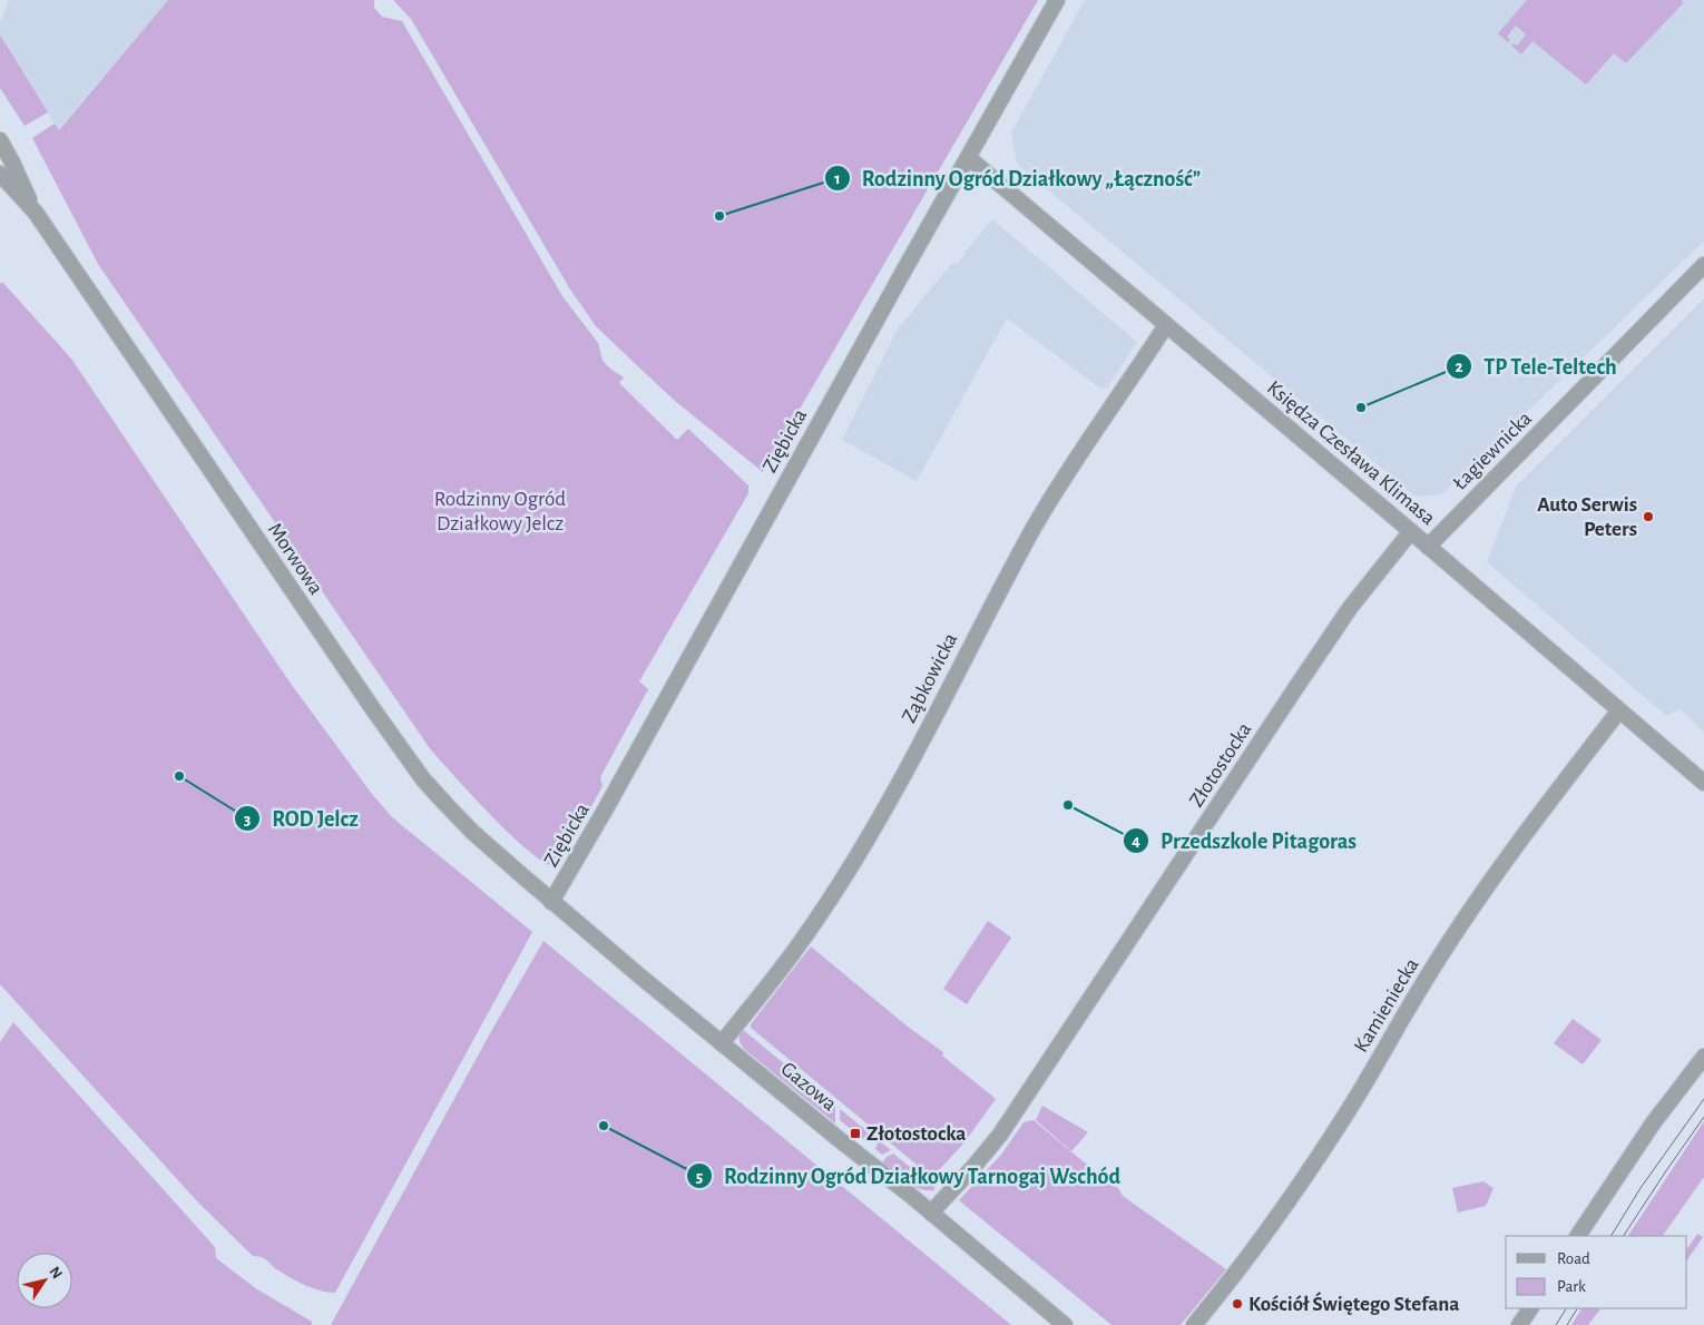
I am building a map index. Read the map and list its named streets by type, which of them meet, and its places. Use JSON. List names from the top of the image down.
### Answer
{
  "streets": {
    "street": [
      "Ziębicka",
      "Łagiewnicka",
      "Księdza Czesława Klimasa",
      "Morwowa",
      "Ząbkowicka",
      "Złotostocka",
      "Kamieniecka",
      "Gazowa"
    ]
  },
  "crossings": [
    ["Ziębicka", "Księdza Czesława Klimasa"],
    ["Ziębicka", "Morwowa"],
    ["Ziębicka", "Gazowa"],
    ["Łagiewnicka", "Księdza Czesława Klimasa"],
    ["Księdza Czesława Klimasa", "Ząbkowicka"],
    ["Księdza Czesława Klimasa", "Złotostocka"],
    ["Księdza Czesława Klimasa", "Kamieniecka"],
    ["Morwowa", "Gazowa"],
    ["Ząbkowicka", "Gazowa"],
    ["Złotostocka", "Gazowa"]
  ],
  "parks": ["Rodzinny Ogród Działkowy Jelcz"],
  "places": {
    "other": [
      "Rodzinny Ogród Działkowy „Łączność”",
      "TP Tele-Teltech",
      "Auto Serwis Peters",
      "ROD Jelcz",
      "Przedszkole Pitagoras",
      "Rodzinny Ogród Działkowy Tarnogaj Wschód",
      "Kościół Świętego Stefana"
    ],
    "transit": ["Złotostocka"]
  },
  "legend": ["Road", "Park"],
  "north": "top right"
}
